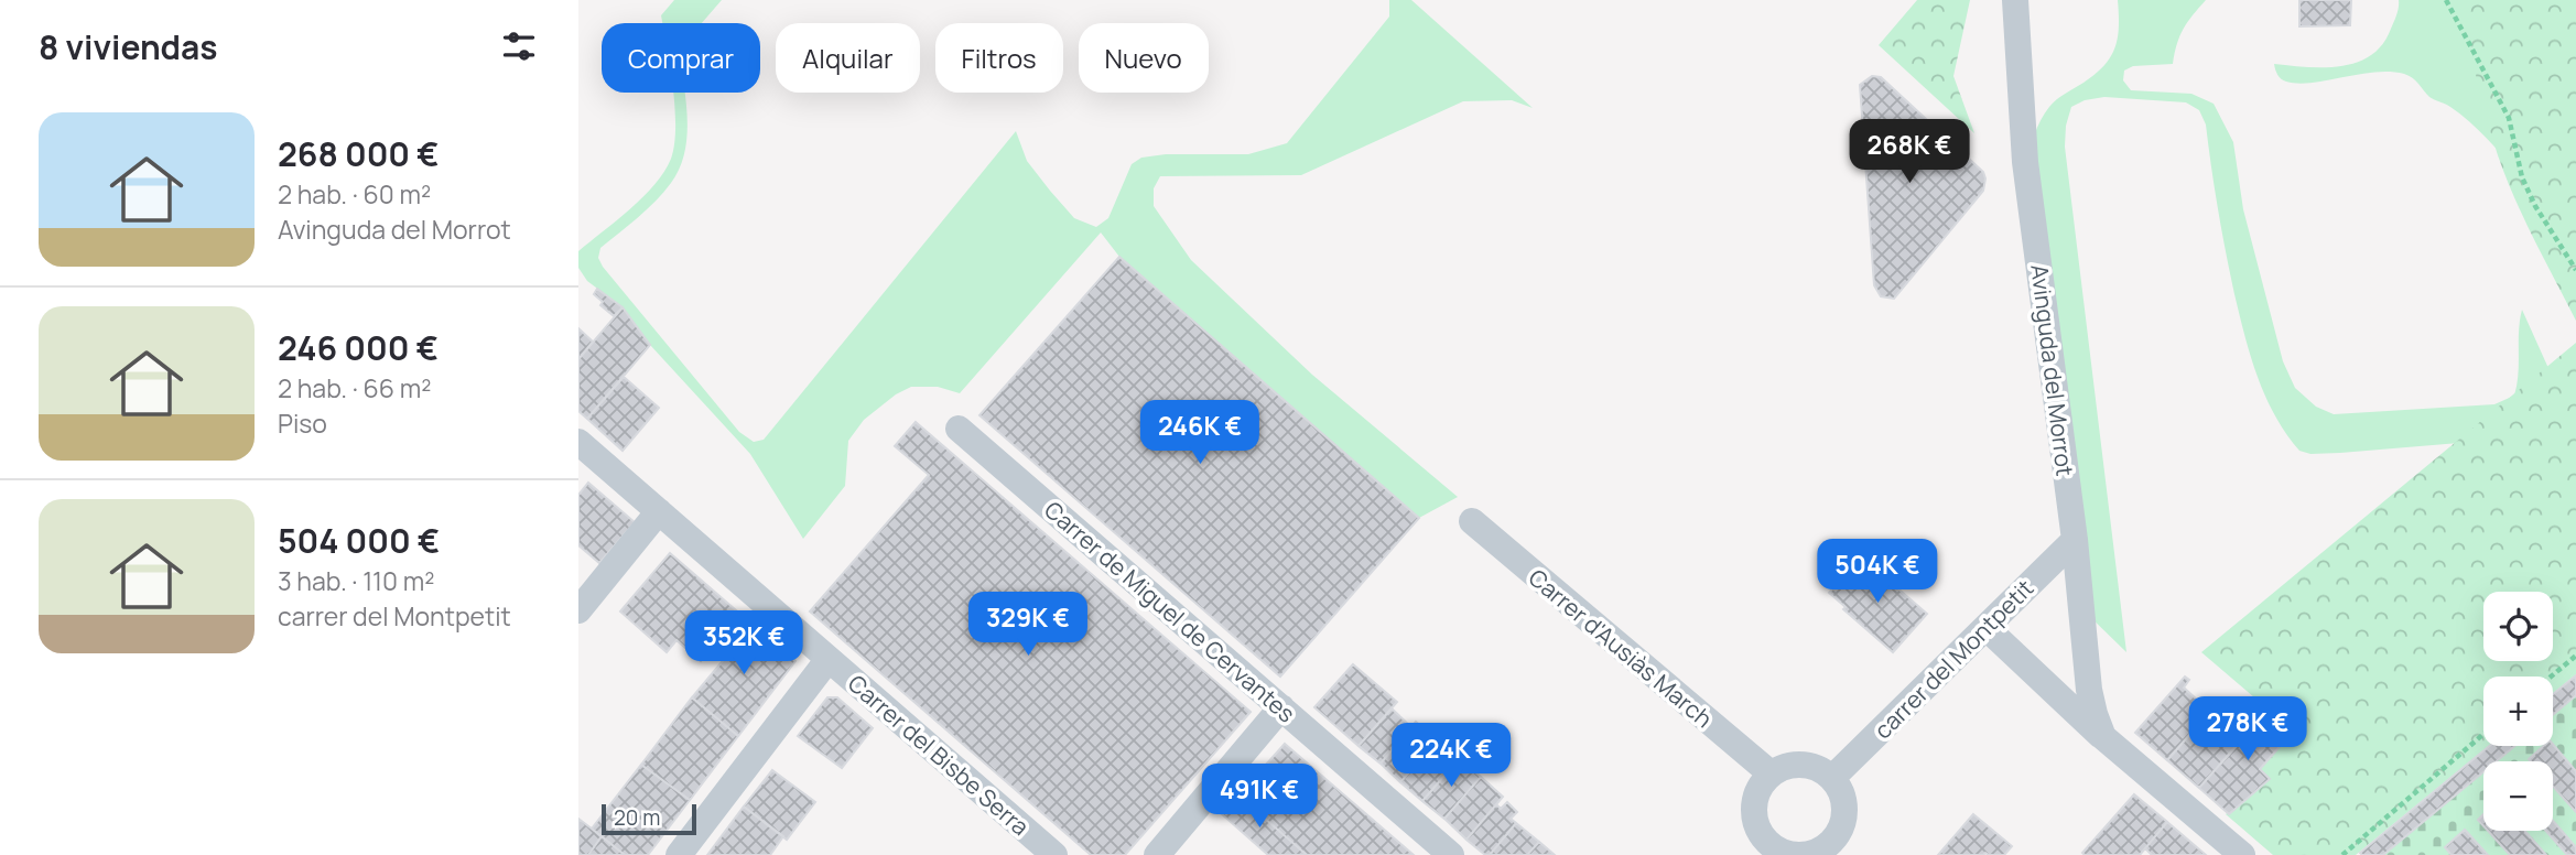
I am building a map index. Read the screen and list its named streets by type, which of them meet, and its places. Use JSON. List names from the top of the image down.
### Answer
{
  "streets": {
    "street": [
      "Avinguda del Morrot",
      "Carrer de Miguel de Cervantes",
      "Carrer d'Ausiàs March",
      "carrer del Montpetit",
      "Carrer del Bisbe Serra"
    ]
  },
  "crossings": [
    ["Avinguda del Morrot", "carrer del Montpetit"],
    ["Carrer d'Ausiàs March", "carrer del Montpetit"]
  ],
  "scale_bar": "20 m",
  "page": {
    "heading": "8 viviendas",
    "chip": [
      "Comprar",
      "Alquilar",
      "Filtros",
      "Nuevo"
    ],
    "list": [
      {
        "name": "268 000 €",
        "note": "2 hab. · 60 m² · Avinguda del Morrot"
      },
      {
        "name": "246 000 €",
        "note": "2 hab. · 66 m² · Piso"
      },
      {
        "name": "504 000 €",
        "note": "3 hab. · 110 m² · carrer del Montpetit"
      }
    ],
    "price": [
      "268K €",
      "246K €",
      "504K €",
      "329K €",
      "352K €",
      "278K €",
      "224K €",
      "491K €"
    ],
    "map_buttons": ["+", "−"],
    "scale": "20 m"
  }
}
